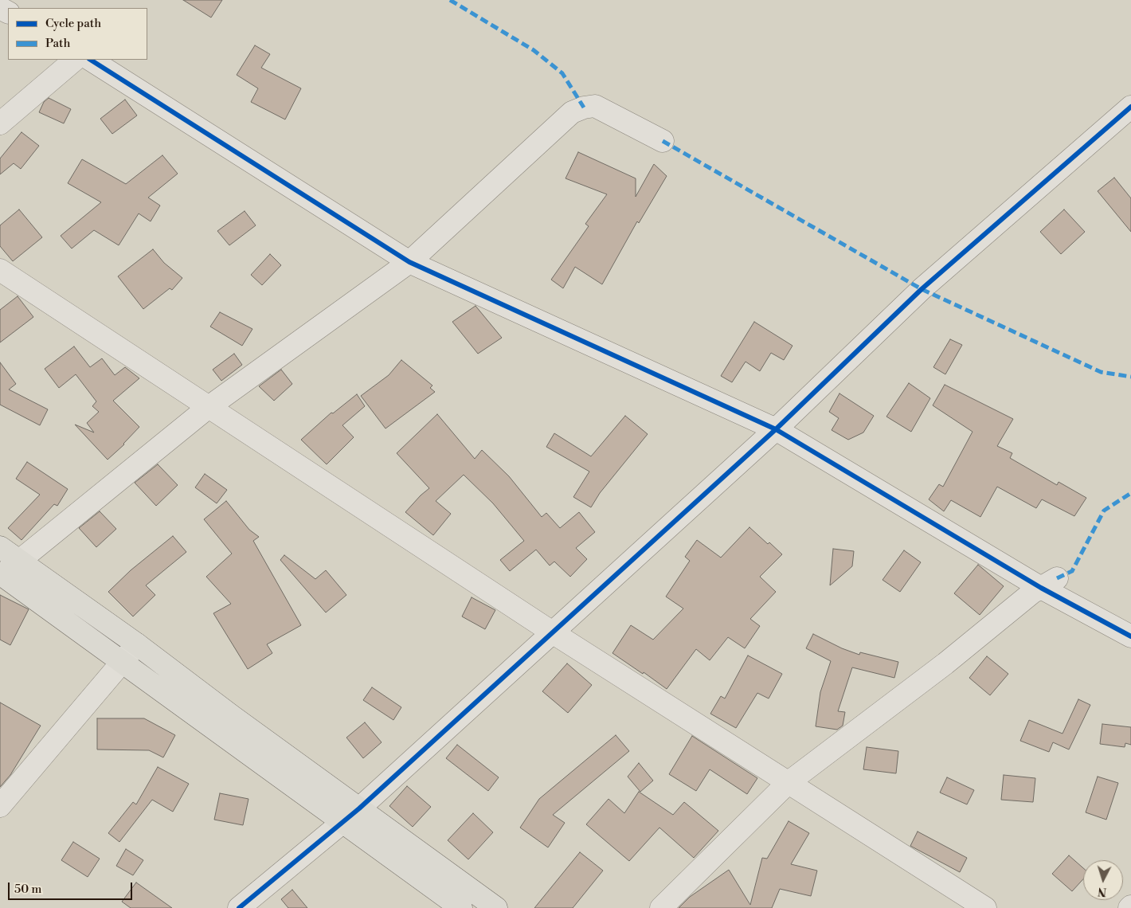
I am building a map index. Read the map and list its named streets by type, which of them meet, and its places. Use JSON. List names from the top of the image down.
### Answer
{
  "legend": ["Cycle path", "Path"],
  "scale_bar": "50 m",
  "north": "bottom"
}
